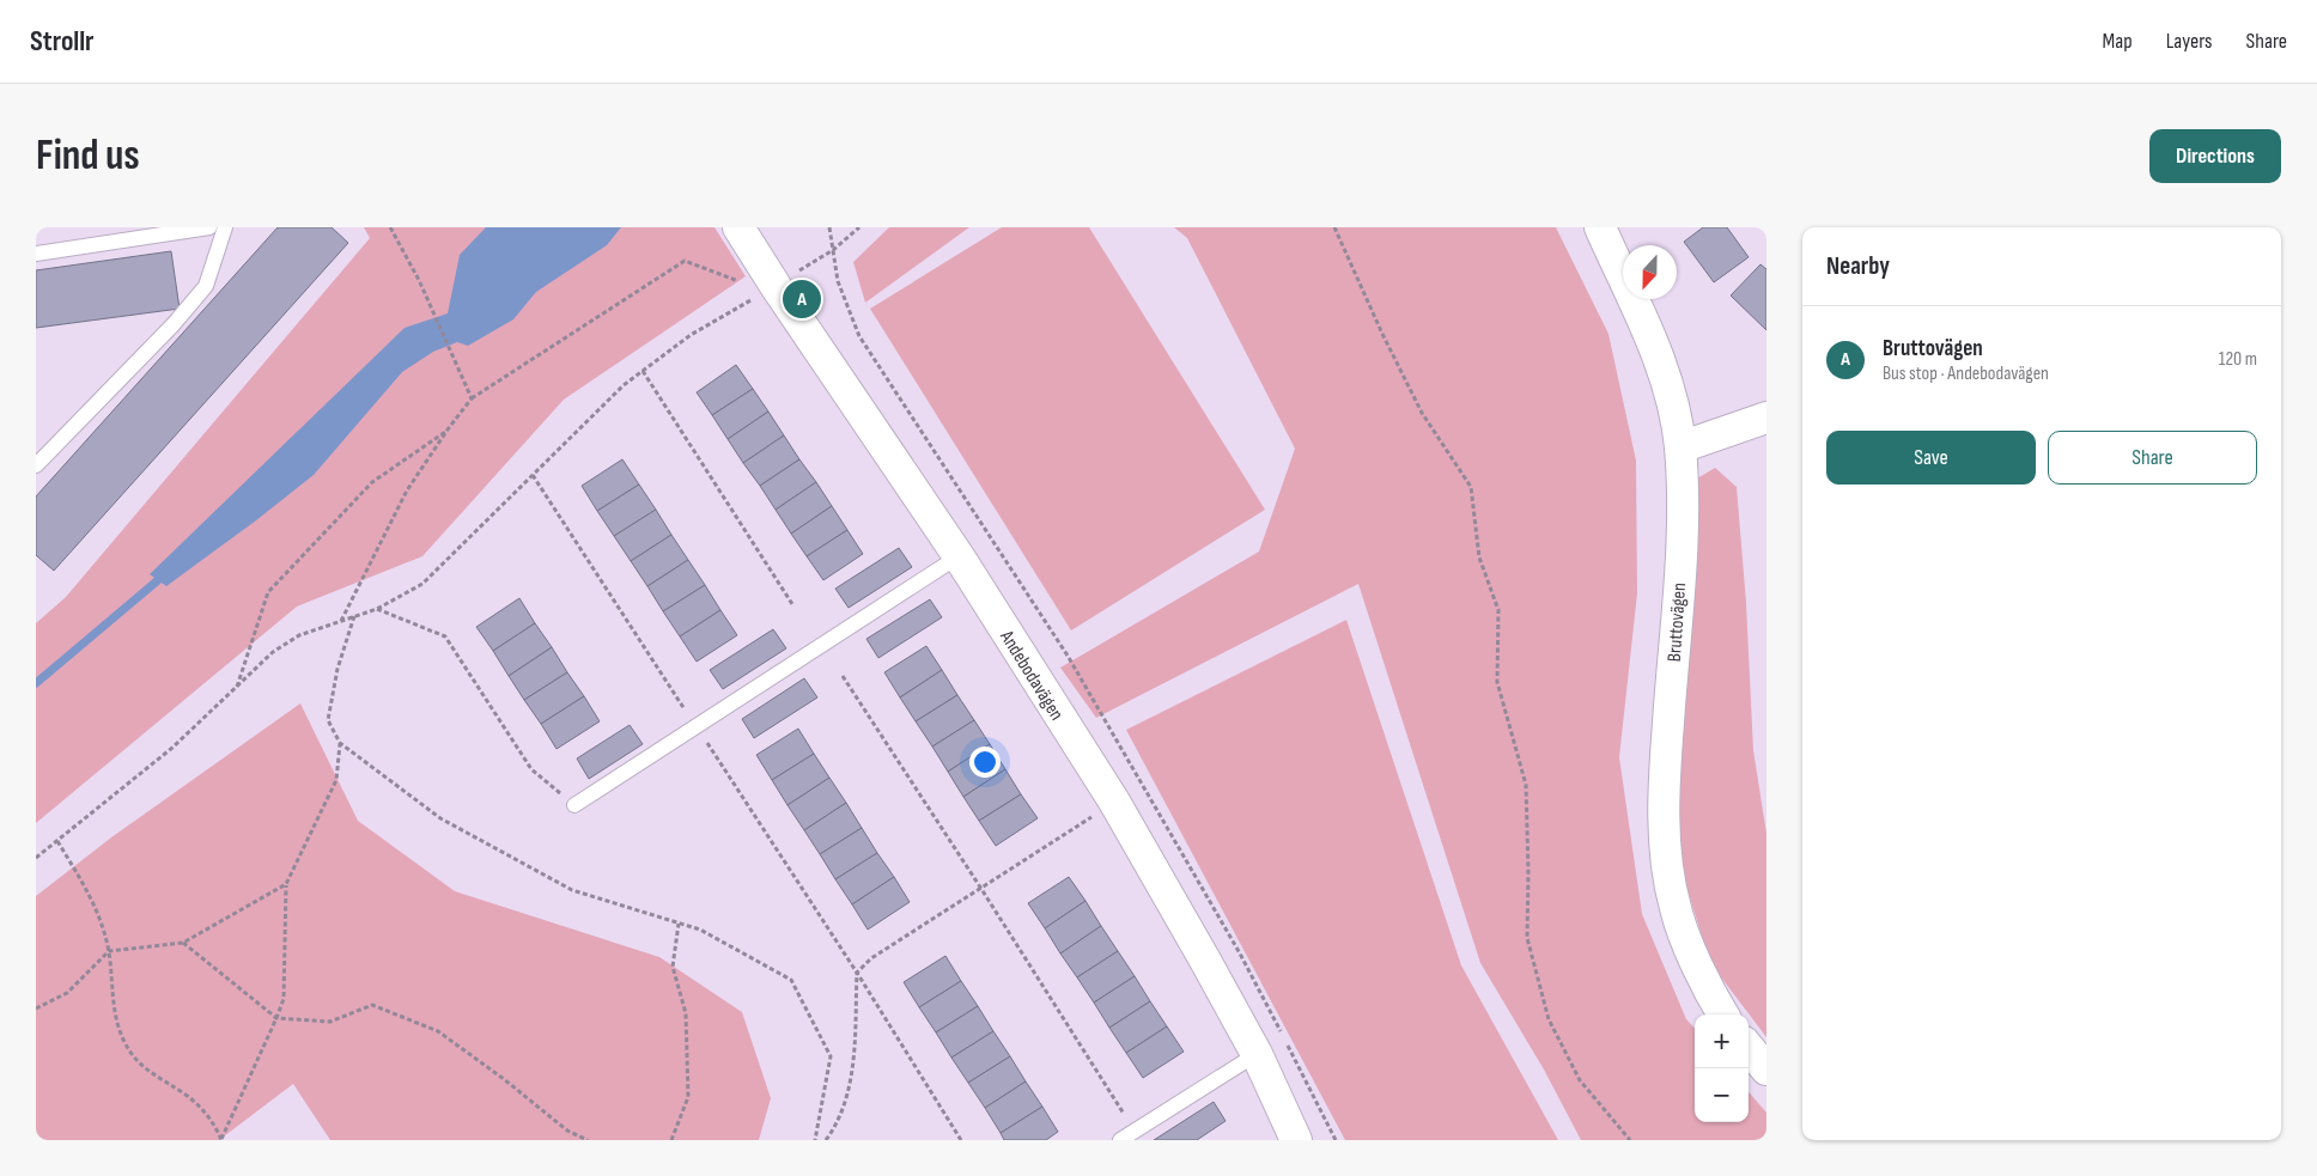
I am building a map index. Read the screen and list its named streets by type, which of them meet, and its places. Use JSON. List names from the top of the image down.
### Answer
{
  "streets": {
    "street": ["Bruttovägen", "Andebodavägen"]
  },
  "north": "bottom",
  "page": {
    "header": "Strollr",
    "nav": ["Map", "Layers", "Share"],
    "buttons": [
      "Directions",
      ["Save", "Share"]
    ],
    "title": "Find us",
    "heading": "Nearby",
    "pins": "A",
    "list": [
      {
        "mark": "A",
        "name": "Bruttovägen",
        "note": "Bus stop · Andebodavägen",
        "value": "120 m"
      }
    ],
    "map_buttons": ["+", "−"]
  }
}
